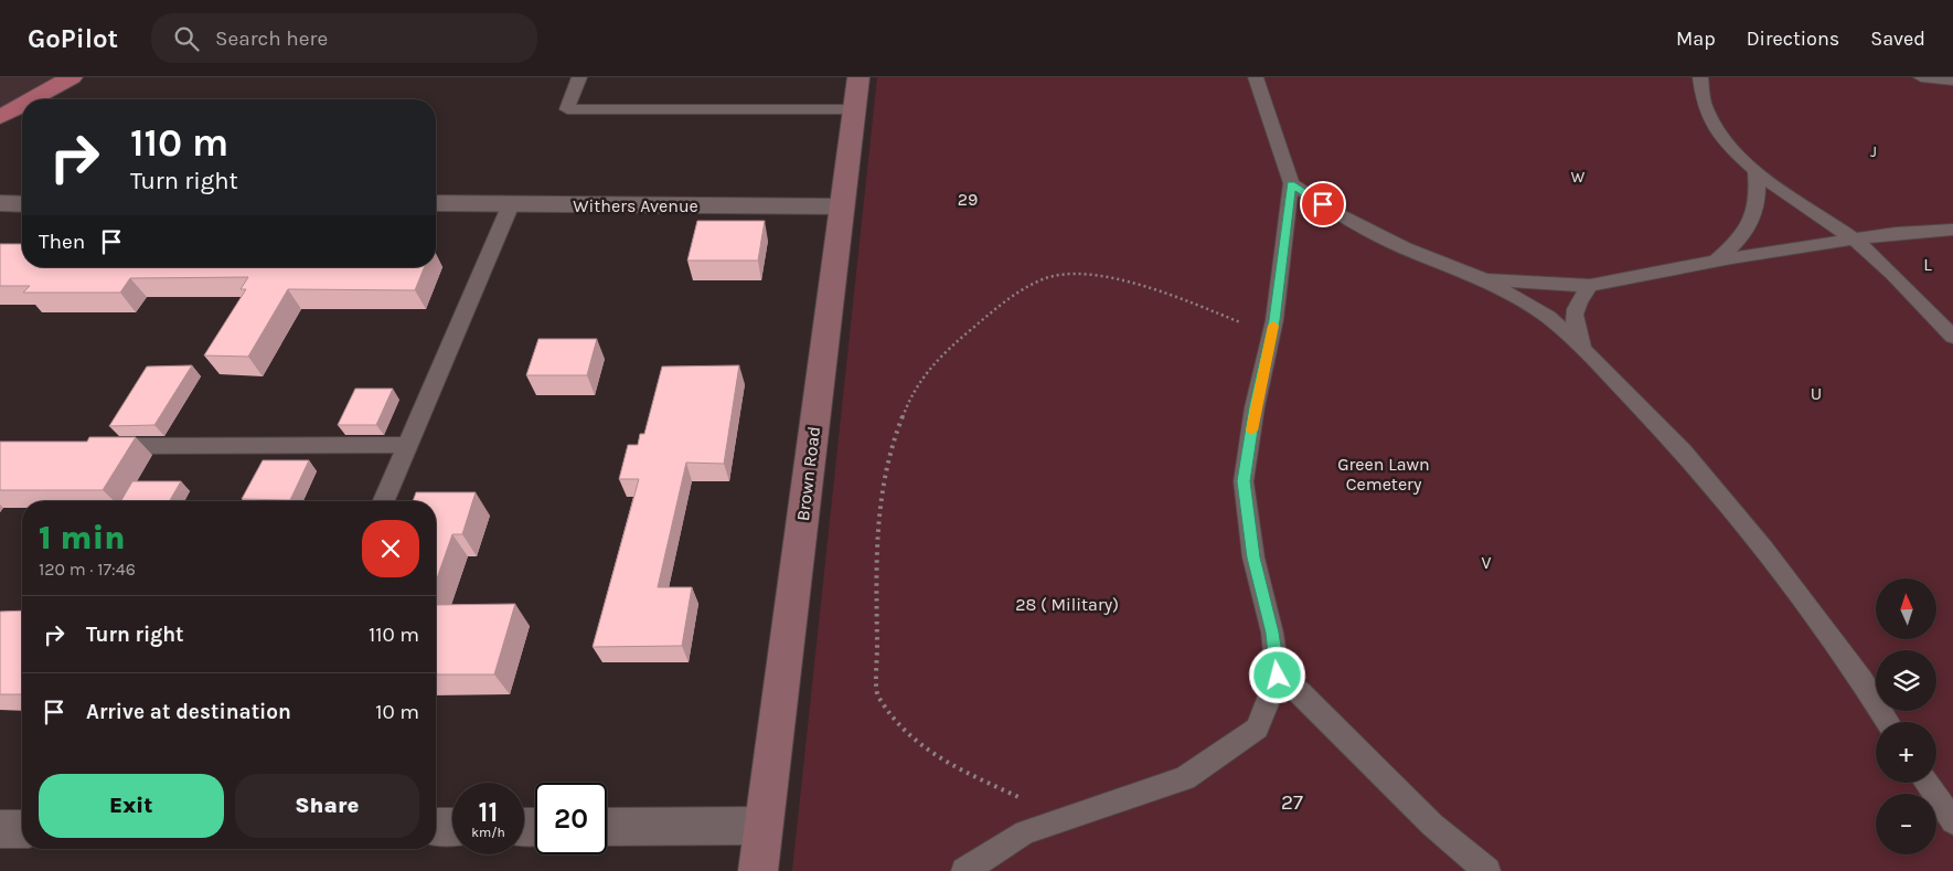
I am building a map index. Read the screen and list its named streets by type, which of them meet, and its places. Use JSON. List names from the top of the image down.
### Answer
{
  "streets": {
    "main road": ["Brown Road"],
    "street": ["Withers Avenue"]
  },
  "crossings": [
    ["Withers Avenue", "Brown Road"]
  ],
  "parks": [
    "J",
    "W",
    "29",
    "L",
    "U",
    "Green Lawn Cemetery",
    "V",
    "28 ( Military)",
    "27"
  ],
  "north": "top",
  "page": {
    "header": "GoPilot",
    "search": "Search here",
    "nav": ["Map", "Directions", "Saved"],
    "turn": ["110 m", "Turn right"],
    "then": "Then",
    "heading": ["1 min", "120 m · 17:46"],
    "map_buttons": ["+", "−"],
    "list": [
      {
        "name": "Turn right",
        "value": "110 m"
      },
      {
        "name": "Arrive at destination",
        "value": "10 m"
      }
    ],
    "buttons": ["Exit", "Share"],
    "speed": "11 km/h",
    "limit": "20"
  }
}
